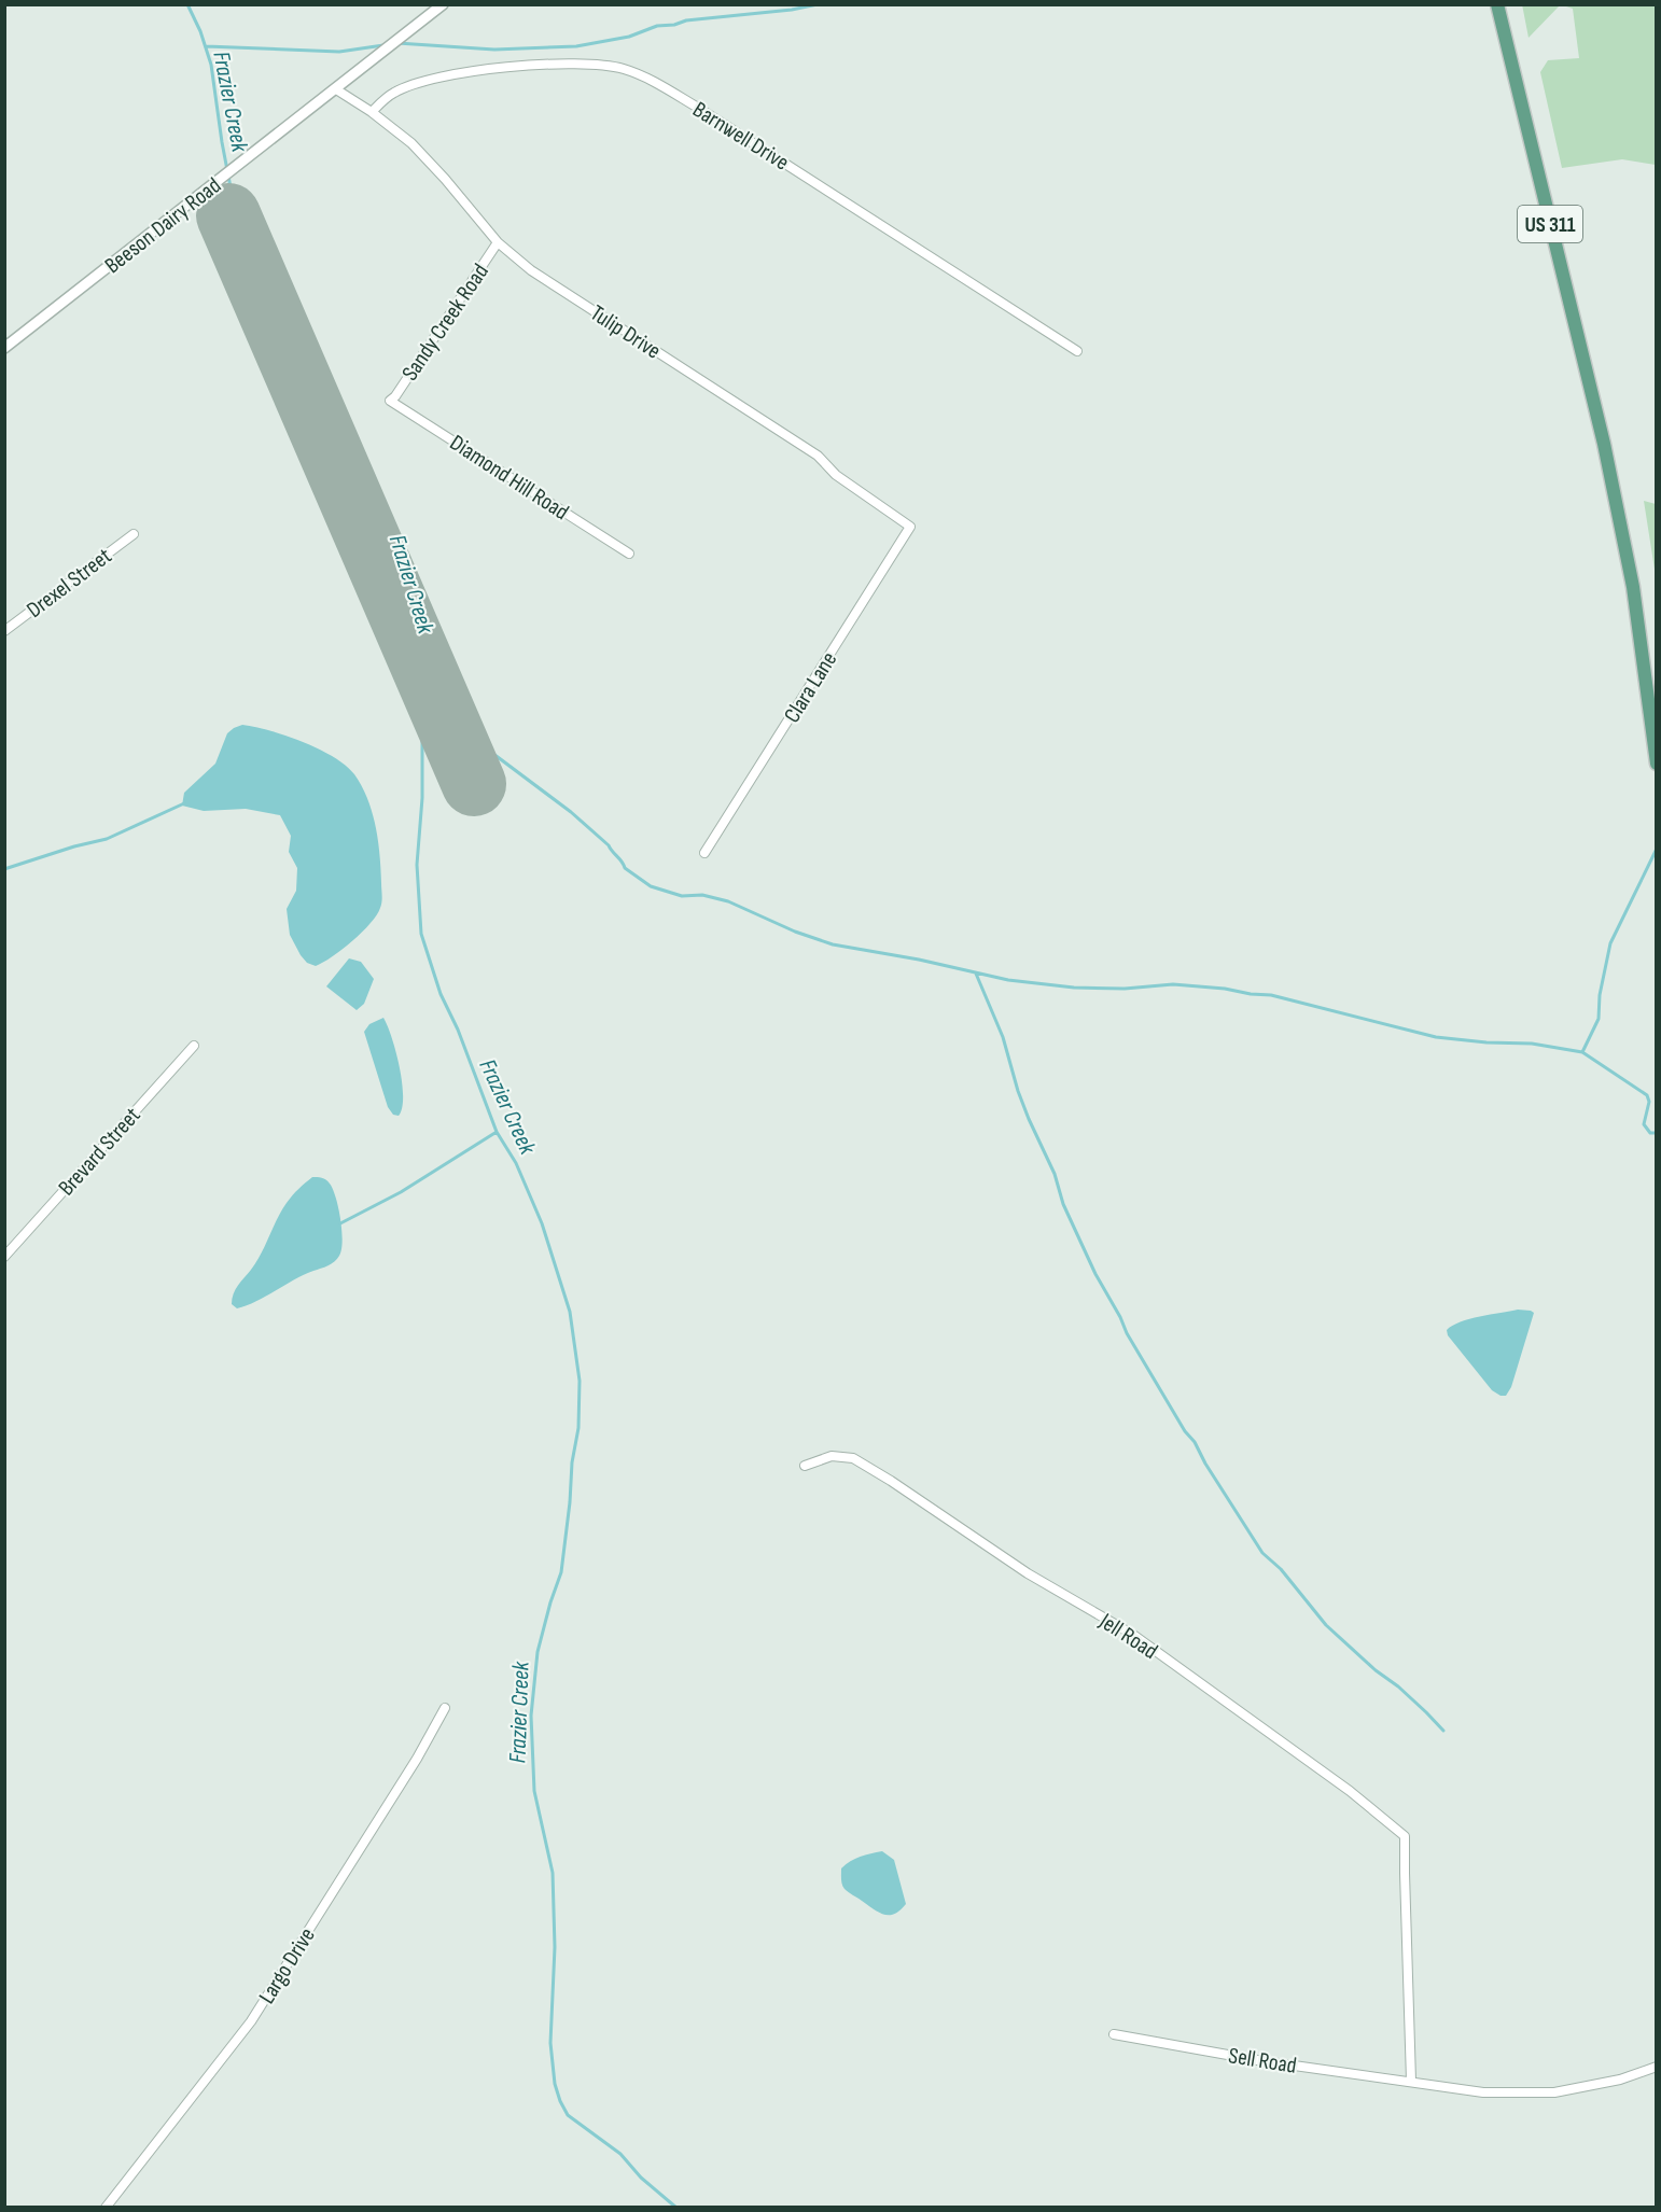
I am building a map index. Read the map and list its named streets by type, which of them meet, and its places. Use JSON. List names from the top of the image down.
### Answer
{
  "streets": {
    "main road": ["US 311"],
    "street": [
      "Barnwell Drive",
      "Beeson Dairy Road",
      "Sandy Creek Road",
      "Tulip Drive",
      "Diamond Hill Road",
      "Drexel Street",
      "Clara Lane",
      "Brevard Street",
      "Jell Road",
      "Largo Drive",
      "Sell Road"
    ]
  },
  "crossings": [
    ["Barnwell Drive", "Tulip Drive"],
    ["Beeson Dairy Road", "Tulip Drive"],
    ["Sandy Creek Road", "Tulip Drive"],
    ["Sandy Creek Road", "Diamond Hill Road"],
    ["Tulip Drive", "Clara Lane"],
    ["Jell Road", "Sell Road"]
  ],
  "water": ["Frazier Creek"]
}
